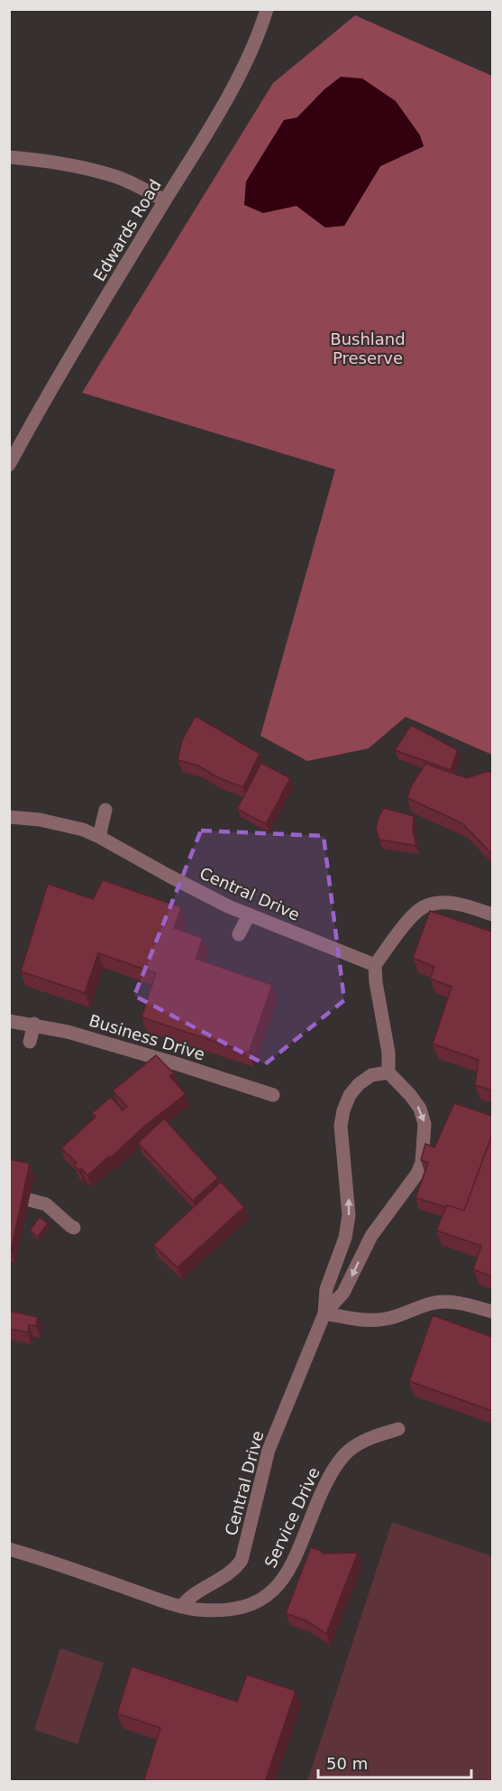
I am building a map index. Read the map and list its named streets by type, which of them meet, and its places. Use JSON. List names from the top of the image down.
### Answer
{
  "streets": {
    "street": [
      "Edwards Road",
      "Central Drive",
      "Business Drive",
      "Service Drive"
    ]
  },
  "crossings": [
    ["Central Drive", "Service Drive"]
  ],
  "parks": ["Bushland Preserve"],
  "scale_bar": "50 m"
}
